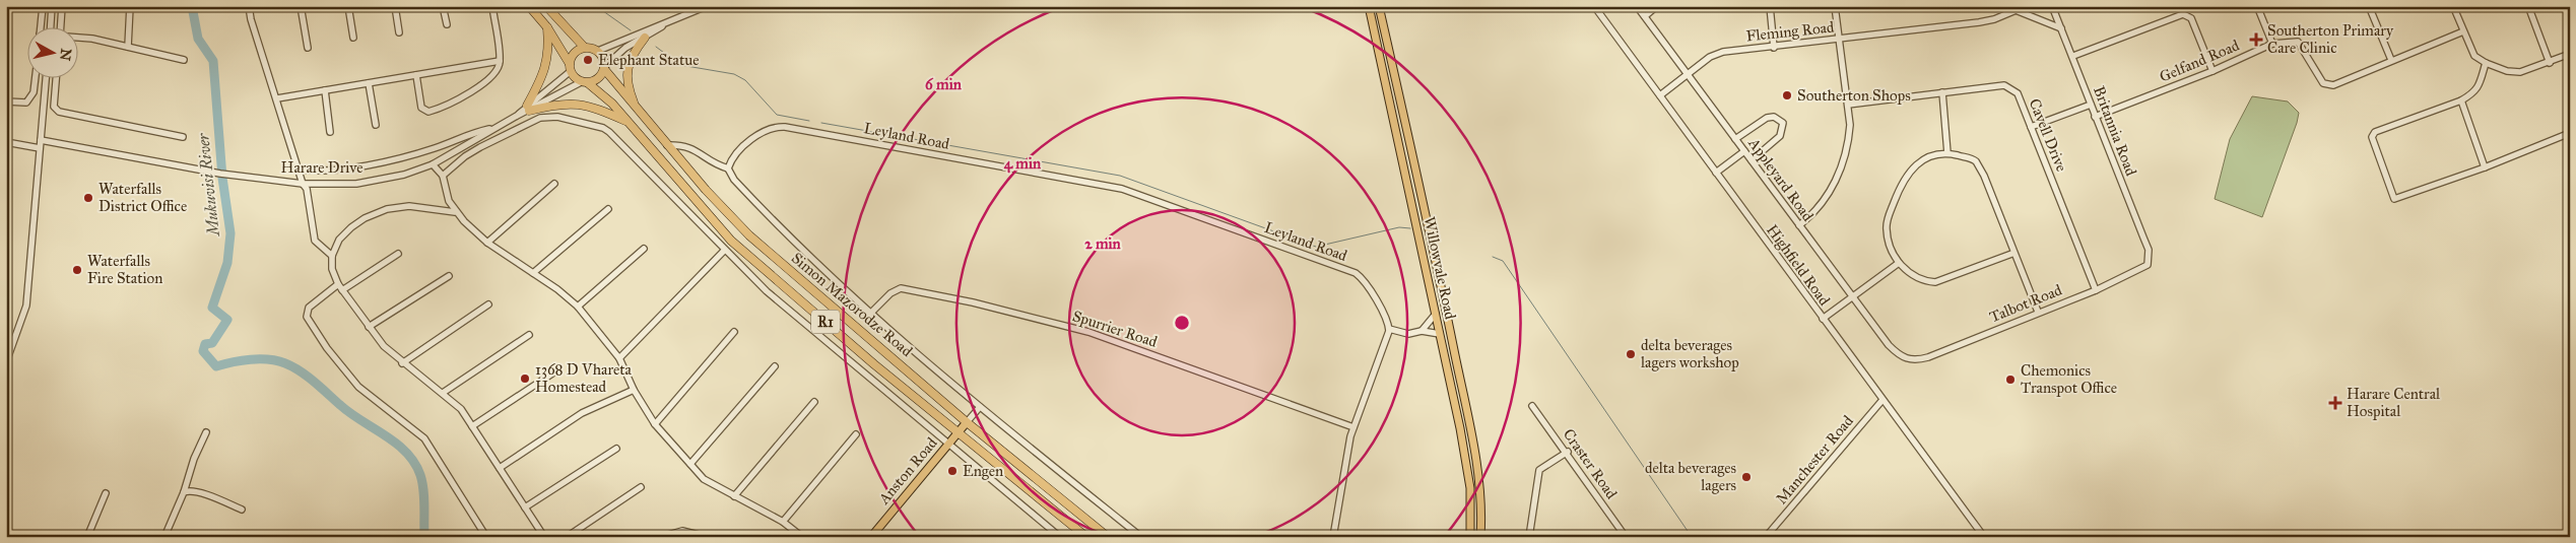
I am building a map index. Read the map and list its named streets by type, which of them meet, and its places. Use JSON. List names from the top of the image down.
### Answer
{
  "streets": {
    "highway": ["Simon Mazorodze Road", "R1"],
    "main road": ["Willowvale Road", "Anston Road"],
    "street": [
      "Fleming Road",
      "Gelfand Road",
      "Britannia Road",
      "Cavell Drive",
      "Leyland Road",
      "Harare Drive",
      "Appleyard Road",
      "Highfield Road",
      "Talbot Road",
      "Spurrier Road",
      "Manchester Road",
      "Craster Road"
    ]
  },
  "crossings": [
    ["Fleming Road", "Appleyard Road"],
    ["Fleming Road", "Highfield Road"],
    ["Gelfand Road", "Britannia Road"],
    ["Britannia Road", "Talbot Road"],
    ["Cavell Drive", "Talbot Road"],
    ["Appleyard Road", "Talbot Road"],
    ["Highfield Road", "Manchester Road"],
    ["Simon Mazorodze Road", "R1"],
    ["Simon Mazorodze Road", "Anston Road"]
  ],
  "water": ["Mukuvisi River"],
  "places": {
    "health": ["Southerton Primary Care Clinic", "Harare Central Hospital"],
    "other": [
      "Elephant Statue",
      "Southerton Shops",
      "Waterfalls District Office",
      "Waterfalls Fire Station",
      "delta beverages lagers workshop",
      "1368 D Vhareta Homestead",
      "Chemonics Transpot Office",
      "Engen",
      "delta beverages lagers"
    ]
  },
  "north": "right",
  "rings": ["6 min", "4 min", "2 min"]
}
